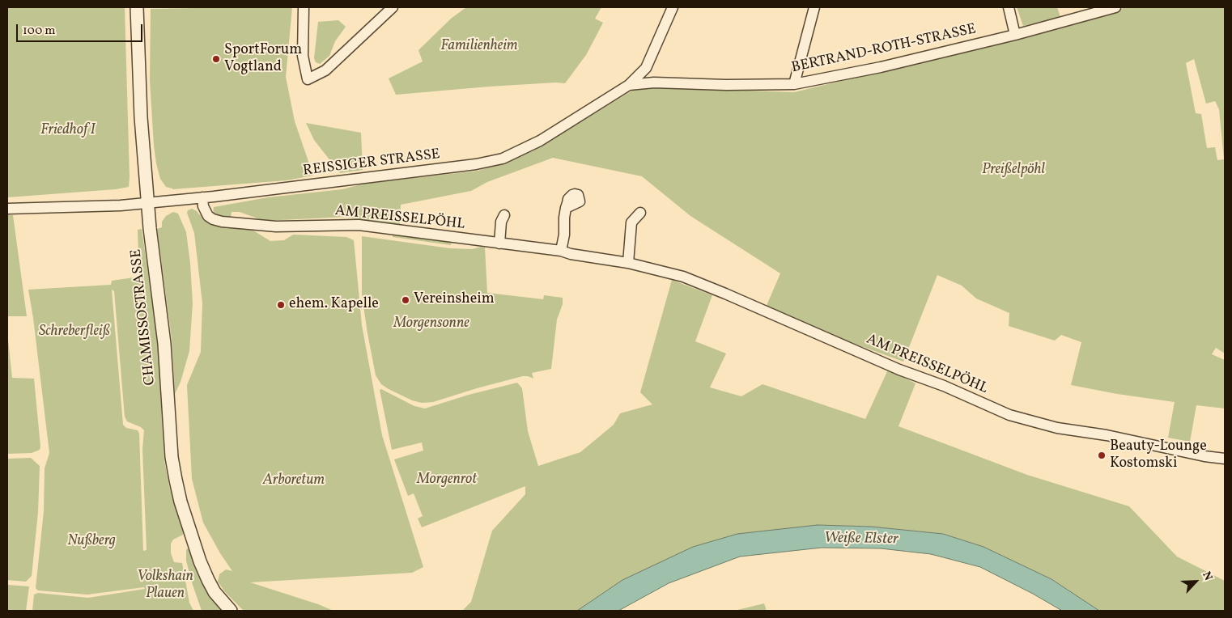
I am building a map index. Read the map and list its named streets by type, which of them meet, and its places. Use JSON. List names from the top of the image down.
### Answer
{
  "streets": {
    "street": [
      "BERTRAND-ROTH-STRASSE",
      "REISSIGER STRASSE",
      "AM PREISSELPÖHL",
      "CHAMISSOSTRASSE"
    ]
  },
  "crossings": [
    ["BERTRAND-ROTH-STRASSE", "REISSIGER STRASSE"],
    ["REISSIGER STRASSE", "AM PREISSELPÖHL"],
    ["REISSIGER STRASSE", "CHAMISSOSTRASSE"]
  ],
  "water": ["Weiße Elster"],
  "parks": [
    "Familienheim",
    "Friedhof I",
    "Preißelpöhl",
    "Morgensonne",
    "Schreberfleiß",
    "Morgenrot",
    "Arboretum",
    "Nußberg",
    "Volkshain Plauen"
  ],
  "places": [
    "SportForum Vogtland",
    "Vereinsheim",
    "ehem. Kapelle",
    "Beauty-Lounge Kostomski"
  ],
  "scale_bar": "100 m",
  "north": "top right"
}
